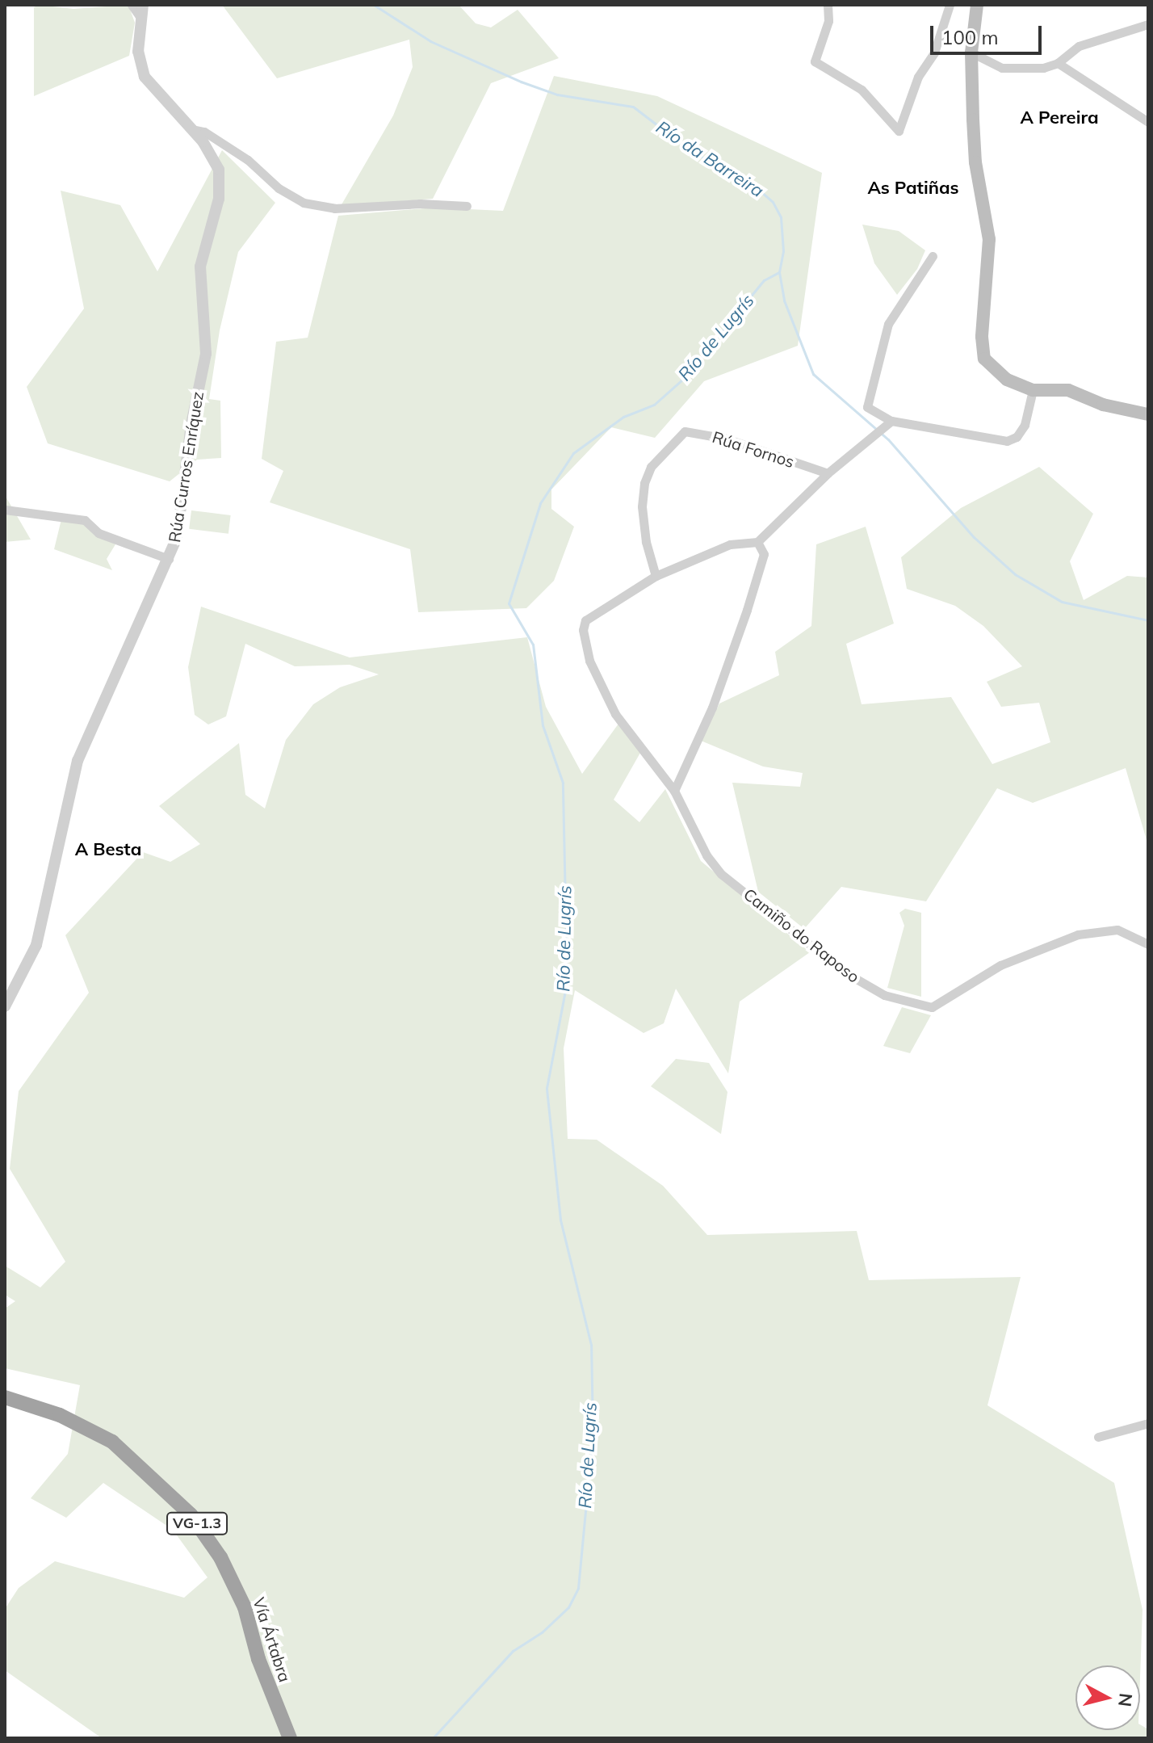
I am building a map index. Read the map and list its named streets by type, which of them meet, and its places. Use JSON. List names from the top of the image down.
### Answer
{
  "streets": {
    "highway": ["VG-1.3", "Vía Ártabra"],
    "street": ["Rúa Fornos", "Rúa Curros Enríquez", "Camiño do Raposo"]
  },
  "districts": ["A Pereira", "As Patiñas", "A Besta"],
  "water": ["Río da Barreira", "Río de Lugrís"],
  "scale_bar": "100 m",
  "north": "right"
}
